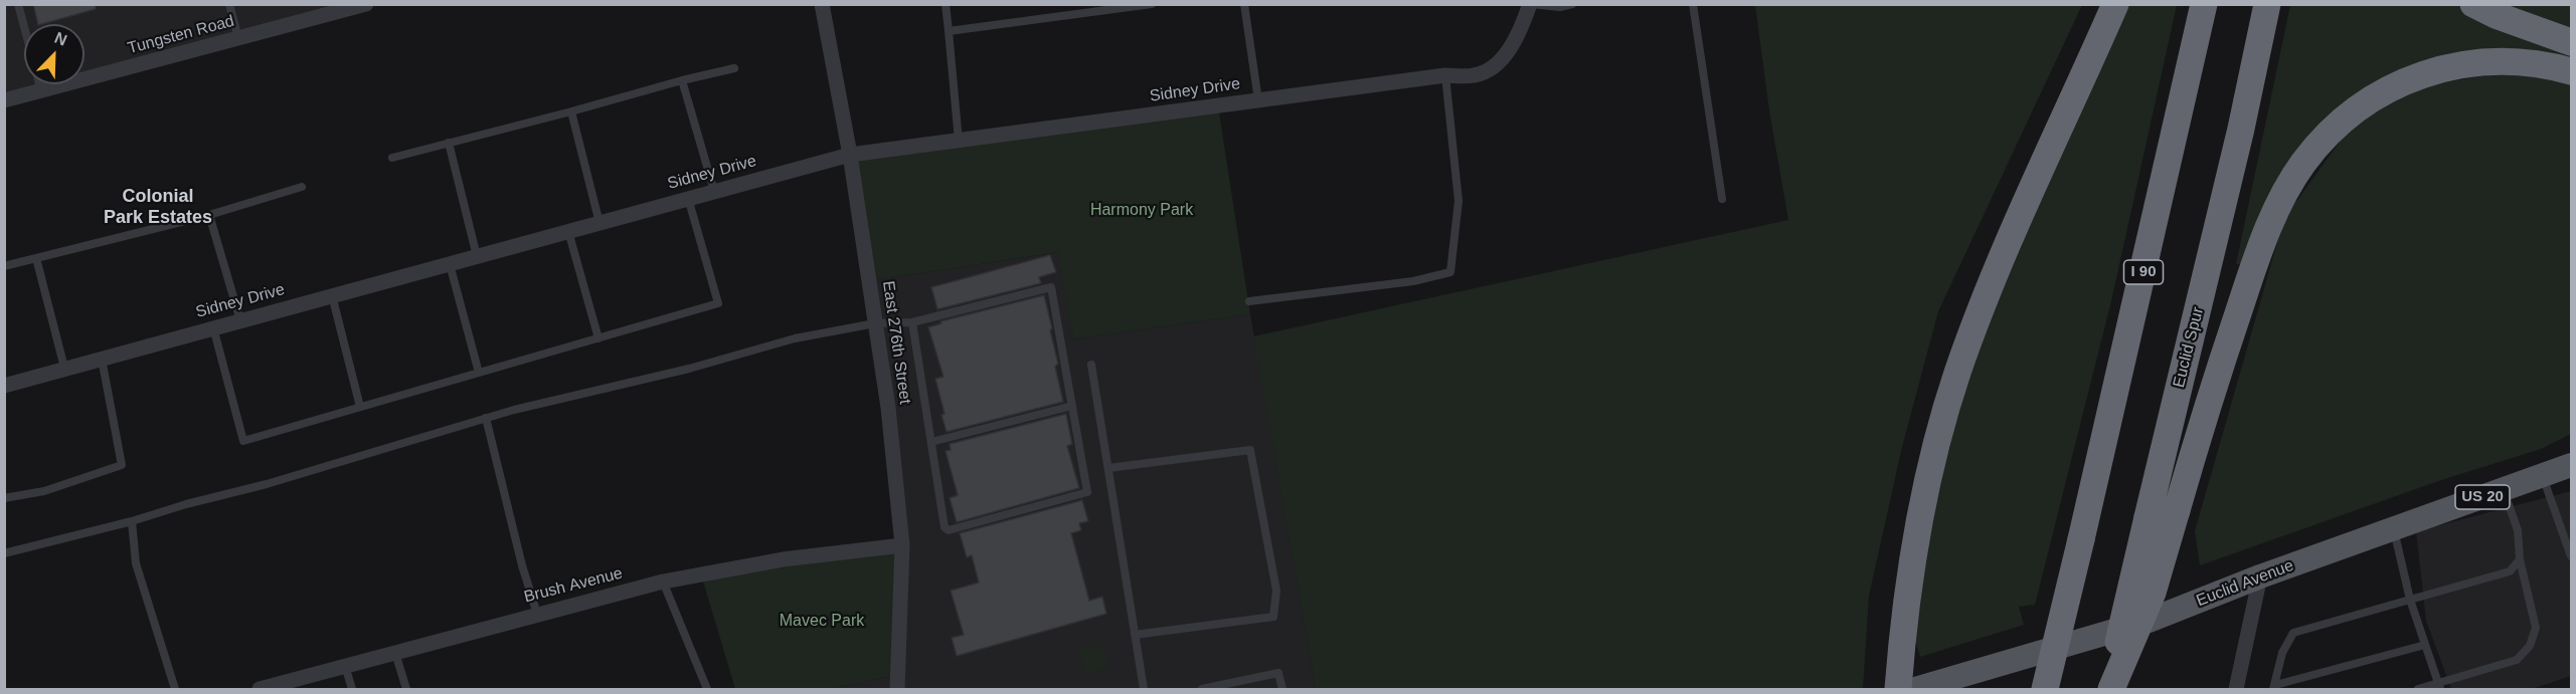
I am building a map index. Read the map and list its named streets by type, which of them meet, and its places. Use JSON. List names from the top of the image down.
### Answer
{
  "streets": {
    "highway": ["I 90", "Euclid Spur"],
    "main road": ["US 20", "Euclid Avenue"],
    "street": [
      "Tungsten Road",
      "Sidney Drive",
      "East 276th Street",
      "Brush Avenue"
    ]
  },
  "crossings": [
    ["Sidney Drive", "East 276th Street"],
    ["East 276th Street", "Brush Avenue"]
  ],
  "districts": ["Colonial Park Estates"],
  "parks": ["Harmony Park", "Mavec Park"],
  "north": "top right"
}
